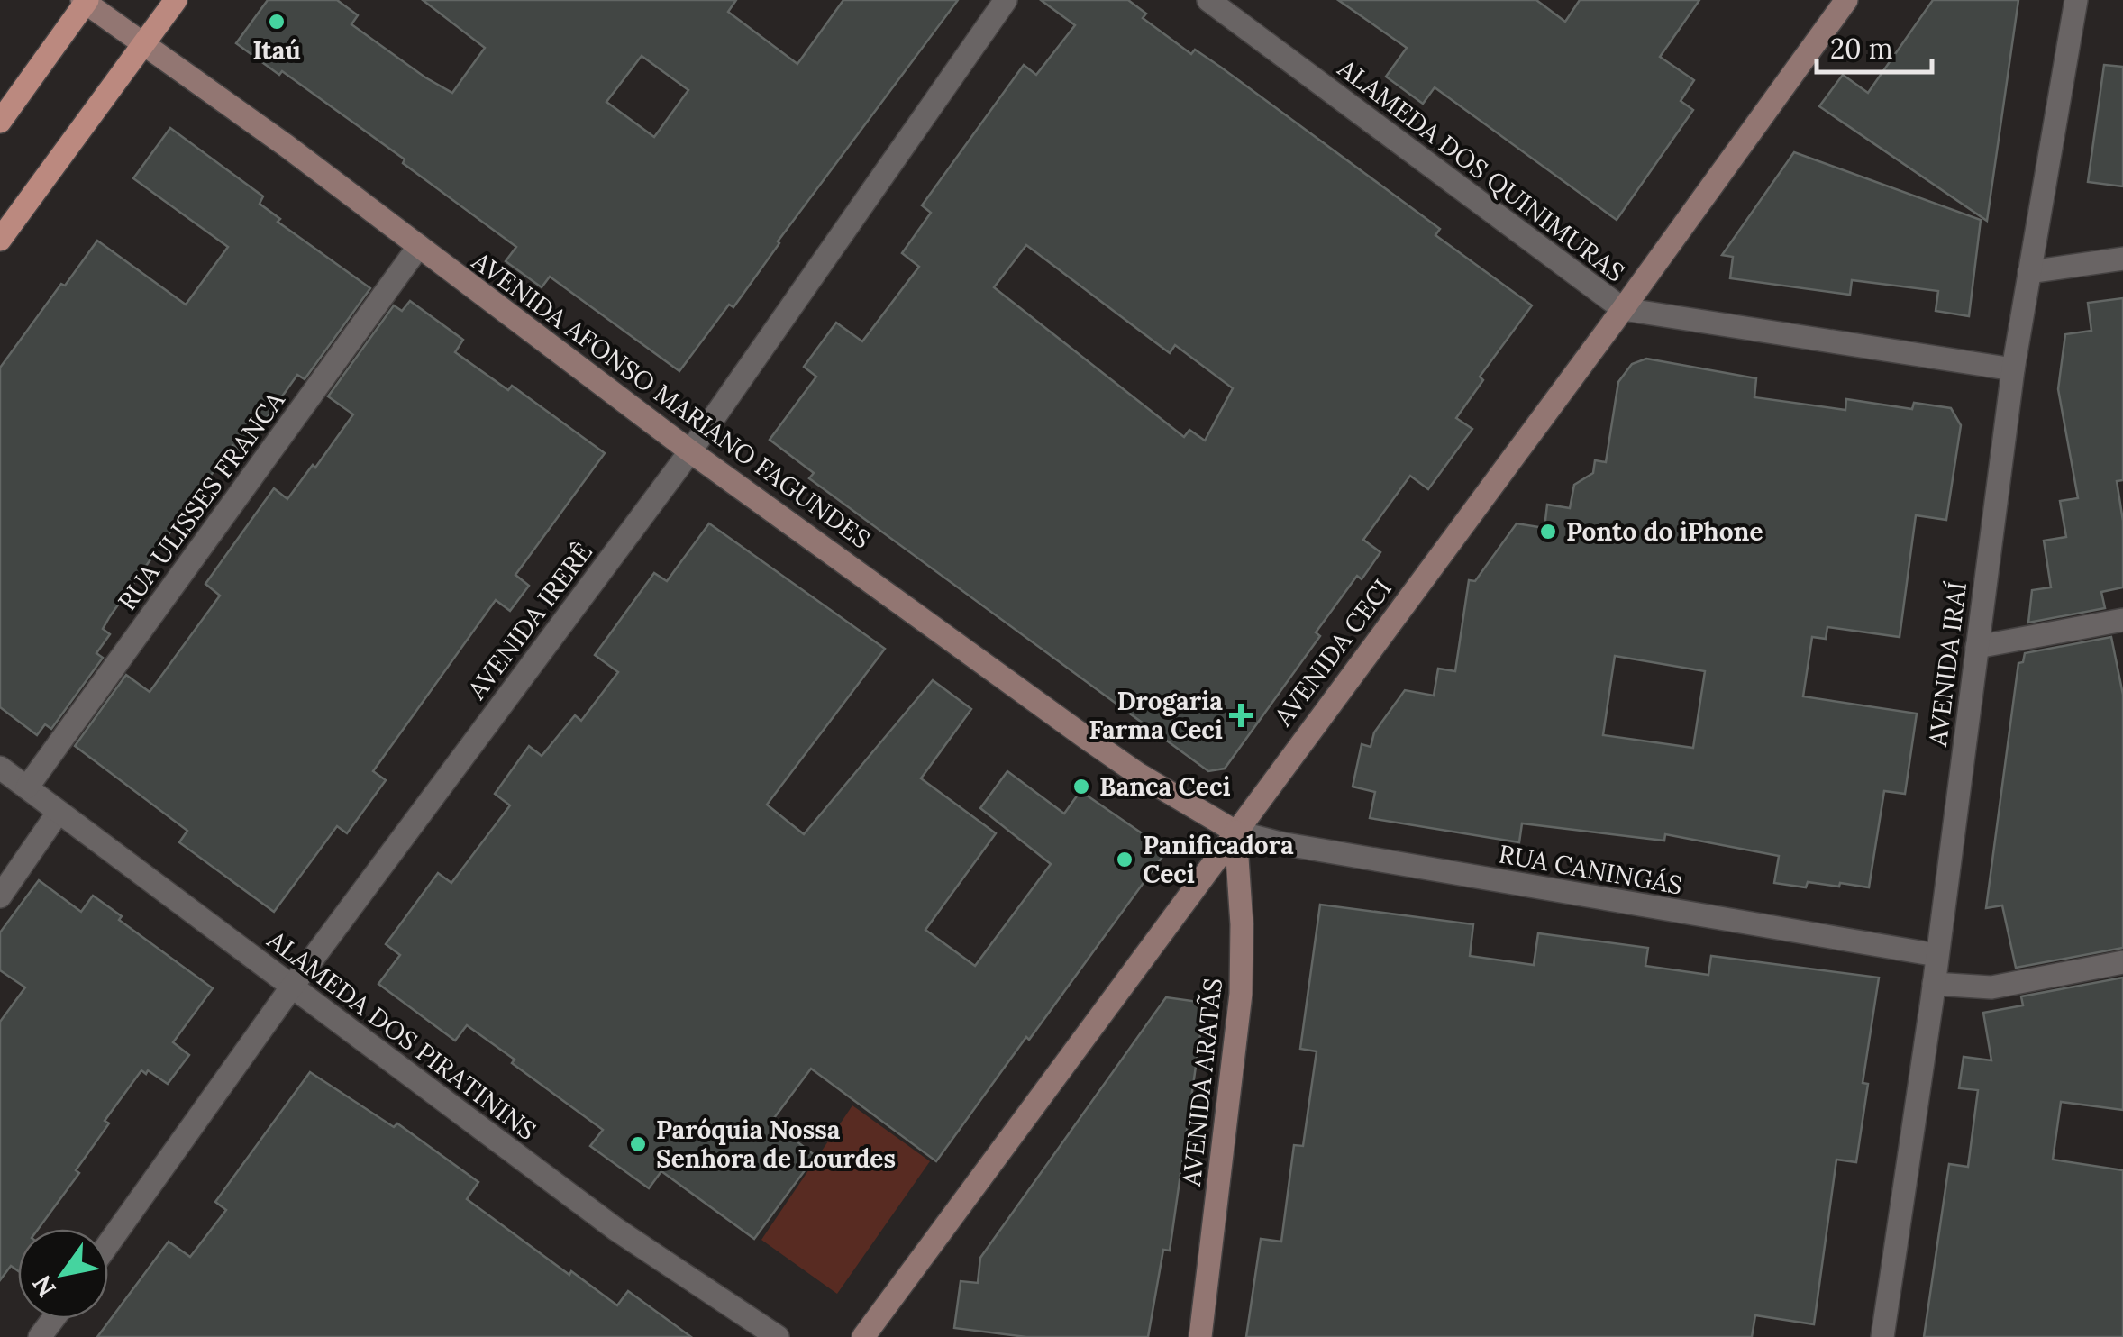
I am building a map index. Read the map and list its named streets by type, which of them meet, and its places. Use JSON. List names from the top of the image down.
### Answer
{
  "streets": {
    "street": [
      "ALAMEDA DOS QUINIMURAS",
      "AVENIDA AFONSO MARIANO FAGUNDES",
      "RUA ULISSES FRANCA",
      "AVENIDA IRERÊ",
      "AVENIDA CECI",
      "AVENIDA IRAÍ",
      "RUA CANINGÁS",
      "ALAMEDA DOS PIRATININS",
      "AVENIDA ARATÃS"
    ]
  },
  "crossings": [
    ["ALAMEDA DOS QUINIMURAS", "AVENIDA CECI"],
    ["ALAMEDA DOS QUINIMURAS", "AVENIDA IRAÍ"],
    ["AVENIDA AFONSO MARIANO FAGUNDES", "RUA ULISSES FRANCA"],
    ["AVENIDA AFONSO MARIANO FAGUNDES", "AVENIDA IRERÊ"],
    ["AVENIDA AFONSO MARIANO FAGUNDES", "AVENIDA CECI"],
    ["AVENIDA AFONSO MARIANO FAGUNDES", "RUA CANINGÁS"],
    ["AVENIDA AFONSO MARIANO FAGUNDES", "AVENIDA ARATÃS"],
    ["RUA ULISSES FRANCA", "ALAMEDA DOS PIRATININS"],
    ["AVENIDA IRERÊ", "ALAMEDA DOS PIRATININS"],
    ["AVENIDA CECI", "RUA CANINGÁS"],
    ["AVENIDA CECI", "AVENIDA ARATÃS"],
    ["AVENIDA IRAÍ", "RUA CANINGÁS"],
    ["RUA CANINGÁS", "AVENIDA ARATÃS"]
  ],
  "places": {
    "other": [
      "Itaú",
      "Ponto do iPhone",
      "Banca Ceci",
      "Panificadora Ceci",
      "Paróquia Nossa Senhora de Lourdes"
    ],
    "health": ["Drogaria Farma Ceci"]
  },
  "scale_bar": "20 m",
  "north": "bottom left"
}
